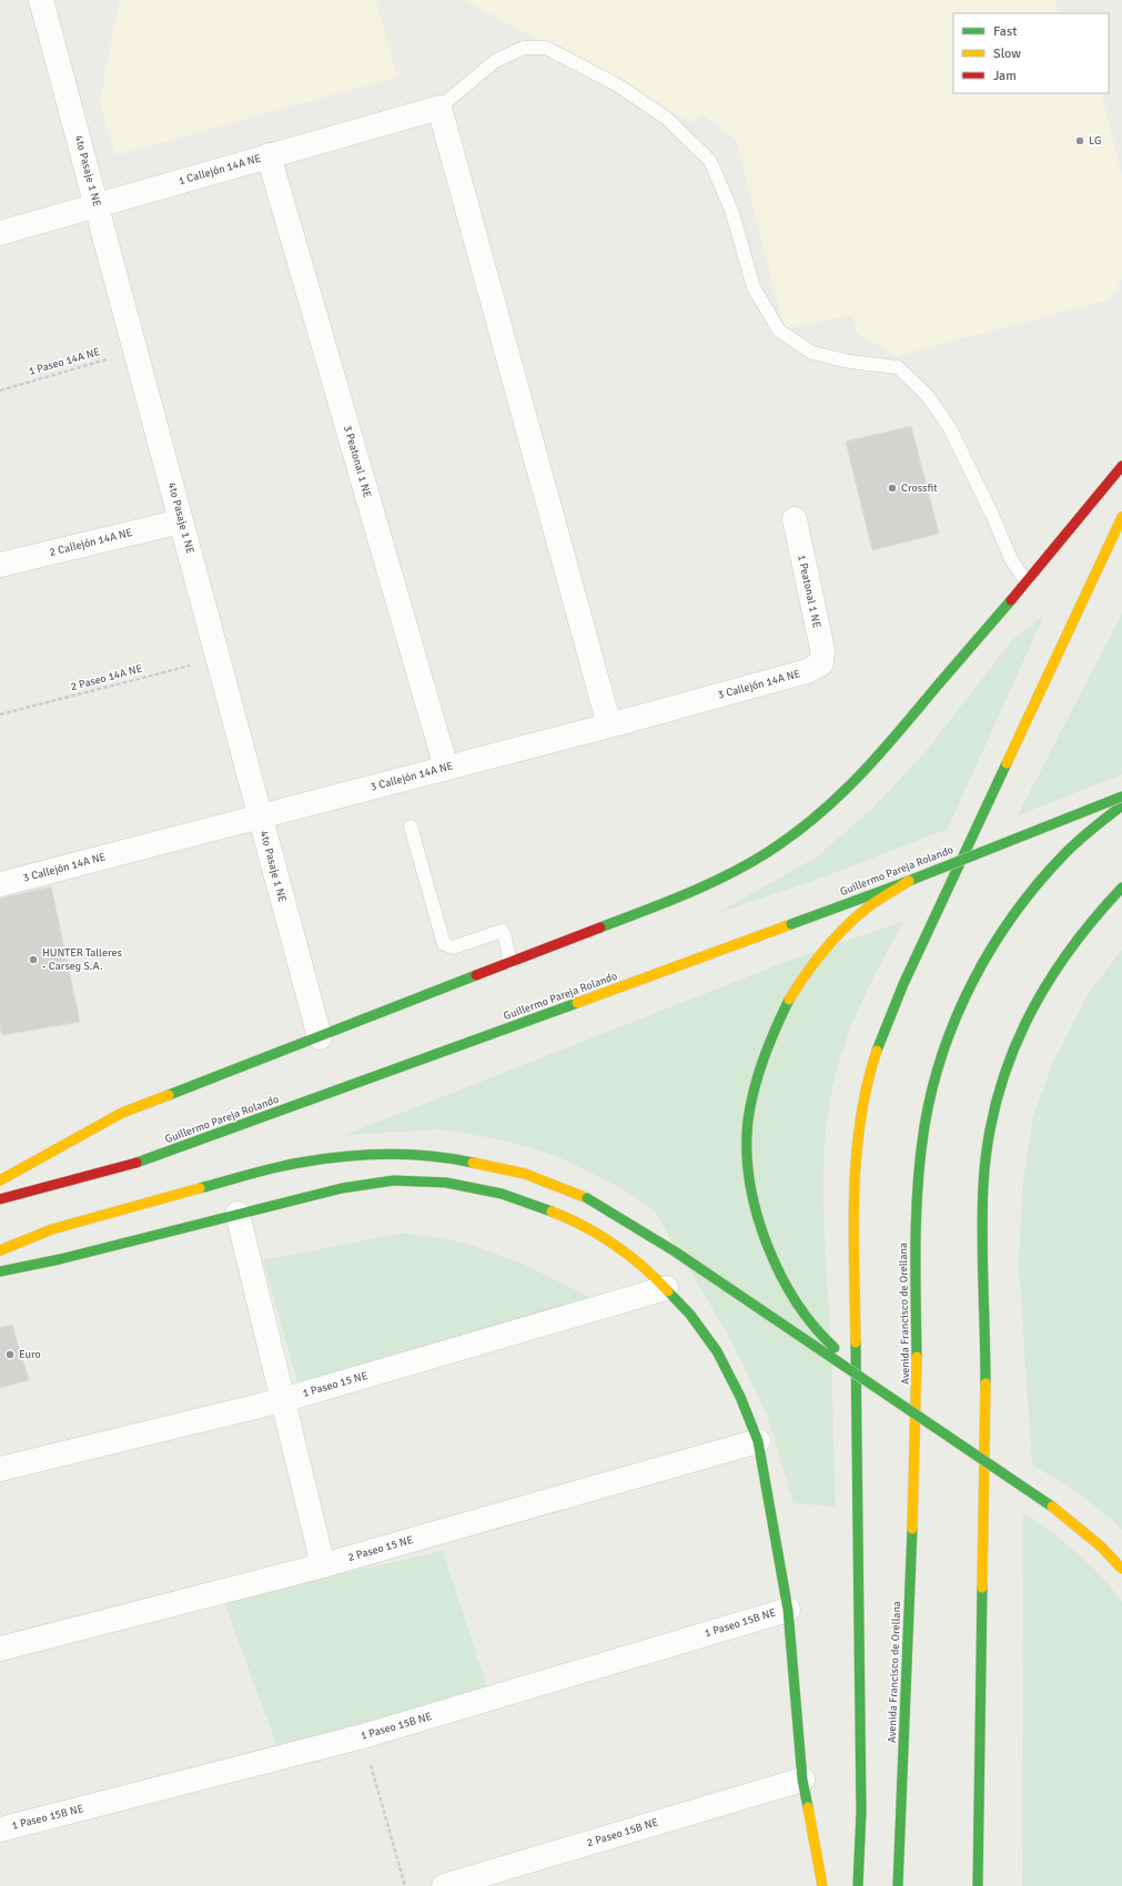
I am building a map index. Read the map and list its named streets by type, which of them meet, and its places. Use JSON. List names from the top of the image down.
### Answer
{
  "streets": {
    "main road": ["Guillermo Pareja Rolando", "Avenida Francisco de Orellana"],
    "street": [
      "1 Callejón 14A NE",
      "4to Pasaje 1 NE",
      "3 Peatonal 1 NE",
      "2 Callejón 14A NE",
      "1 Peatonal 1 NE",
      "3 Callejón 14A NE",
      "1 Paseo 15 NE",
      "2 Paseo 15 NE",
      "1 Paseo 15B NE",
      "2 Paseo 15B NE"
    ],
    "path": ["1 Paseo 14A NE", "2 Paseo 14A NE"]
  },
  "crossings": [
    ["1 Callejón 14A NE", "4to Pasaje 1 NE"],
    ["1 Callejón 14A NE", "3 Peatonal 1 NE"],
    ["4to Pasaje 1 NE", "1 Paseo 14A NE"],
    ["4to Pasaje 1 NE", "2 Callejón 14A NE"],
    ["4to Pasaje 1 NE", "2 Paseo 14A NE"],
    ["4to Pasaje 1 NE", "3 Callejón 14A NE"],
    ["3 Peatonal 1 NE", "3 Callejón 14A NE"],
    ["1 Peatonal 1 NE", "3 Callejón 14A NE"]
  ],
  "places": [
    "LG",
    "Crossfit",
    "HUNTER Talleres - Carseg S.A.",
    "Euro"
  ],
  "legend": ["Fast", "Slow", "Jam"]
}
